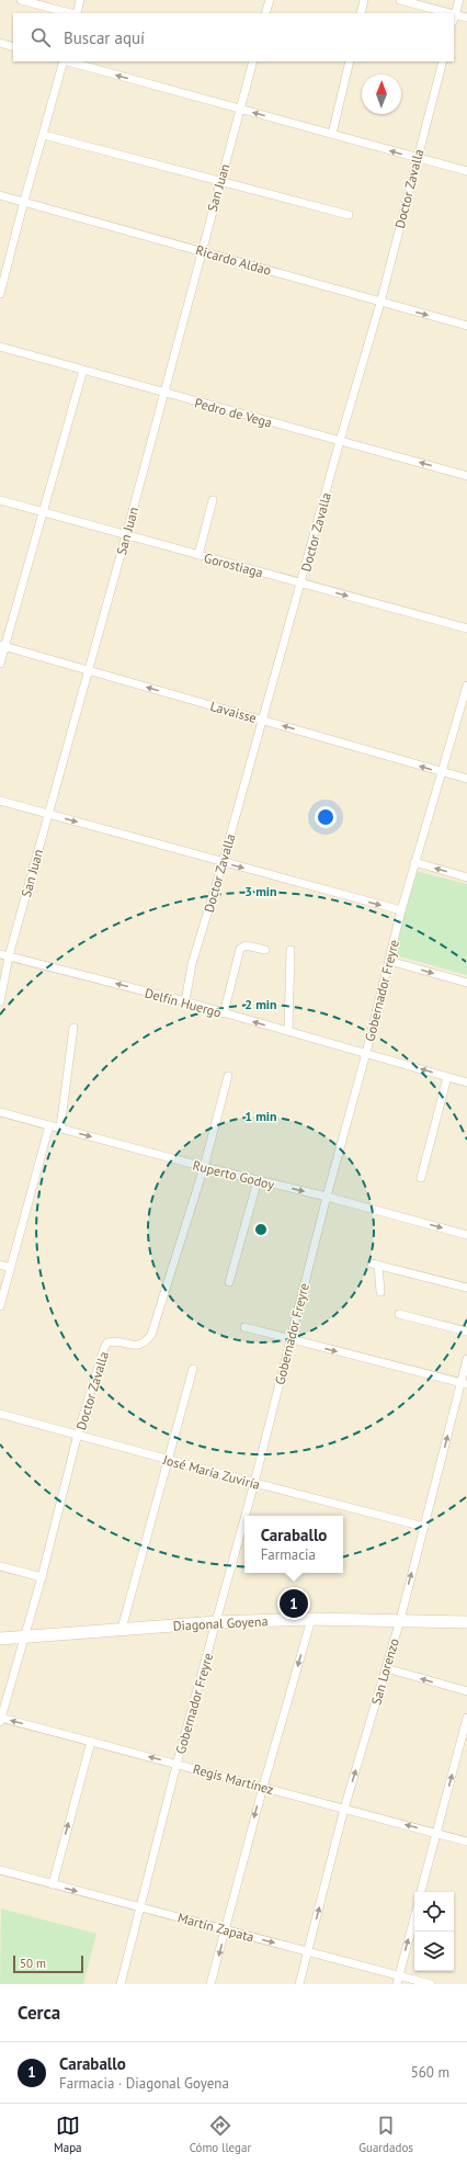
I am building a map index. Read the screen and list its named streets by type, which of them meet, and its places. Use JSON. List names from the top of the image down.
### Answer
{
  "streets": {
    "street": [
      "San Juan",
      "Doctor Zavalla",
      "Ricardo Aldao",
      "Pedro de Vega",
      "Gorostiaga",
      "Lavaisse",
      "Gobernador Freyre",
      "Delfín Huergo",
      "Ruperto Godoy",
      "José María Zuviría",
      "Diagonal Goyena",
      "San Lorenzo",
      "Regis Martínez",
      "Martín Zapata"
    ]
  },
  "crossings": [
    ["San Juan", "Ricardo Aldao"],
    ["San Juan", "Pedro de Vega"],
    ["San Juan", "Gorostiaga"],
    ["San Juan", "Lavaisse"],
    ["San Juan", "Delfín Huergo"],
    ["Doctor Zavalla", "Ricardo Aldao"],
    ["Doctor Zavalla", "Pedro de Vega"],
    ["Doctor Zavalla", "Gorostiaga"],
    ["Doctor Zavalla", "Lavaisse"],
    ["Doctor Zavalla", "Delfín Huergo"],
    ["Doctor Zavalla", "Ruperto Godoy"],
    ["Doctor Zavalla", "José María Zuviría"],
    ["Doctor Zavalla", "Diagonal Goyena"],
    ["Doctor Zavalla", "Regis Martínez"],
    ["Lavaisse", "Gobernador Freyre"],
    ["Gobernador Freyre", "Delfín Huergo"],
    ["Gobernador Freyre", "Ruperto Godoy"],
    ["Gobernador Freyre", "José María Zuviría"],
    ["Gobernador Freyre", "Diagonal Goyena"],
    ["Gobernador Freyre", "Regis Martínez"],
    ["Gobernador Freyre", "Martín Zapata"],
    ["José María Zuviría", "San Lorenzo"],
    ["Diagonal Goyena", "San Lorenzo"],
    ["San Lorenzo", "Regis Martínez"],
    ["San Lorenzo", "Martín Zapata"]
  ],
  "one_way": [
    "Gorostiaga",
    "Lavaisse",
    "Delfín Huergo",
    "Ruperto Godoy",
    "San Lorenzo",
    "Regis Martínez",
    "Martín Zapata"
  ],
  "scale_bar": "50 m",
  "north": "top",
  "page": {
    "search": "Buscar aquí",
    "popup": ["Caraballo", "Farmacia"],
    "pins": "1",
    "scale": "50 m",
    "heading": "Cerca",
    "list": [
      {
        "mark": "1",
        "name": "Caraballo",
        "note": "Farmacia · Diagonal Goyena",
        "value": "560 m"
      }
    ],
    "nav": ["Mapa", "Cómo llegar", "Guardados"]
  },
  "rings": ["3 min", "2 min", "1 min"]
}
